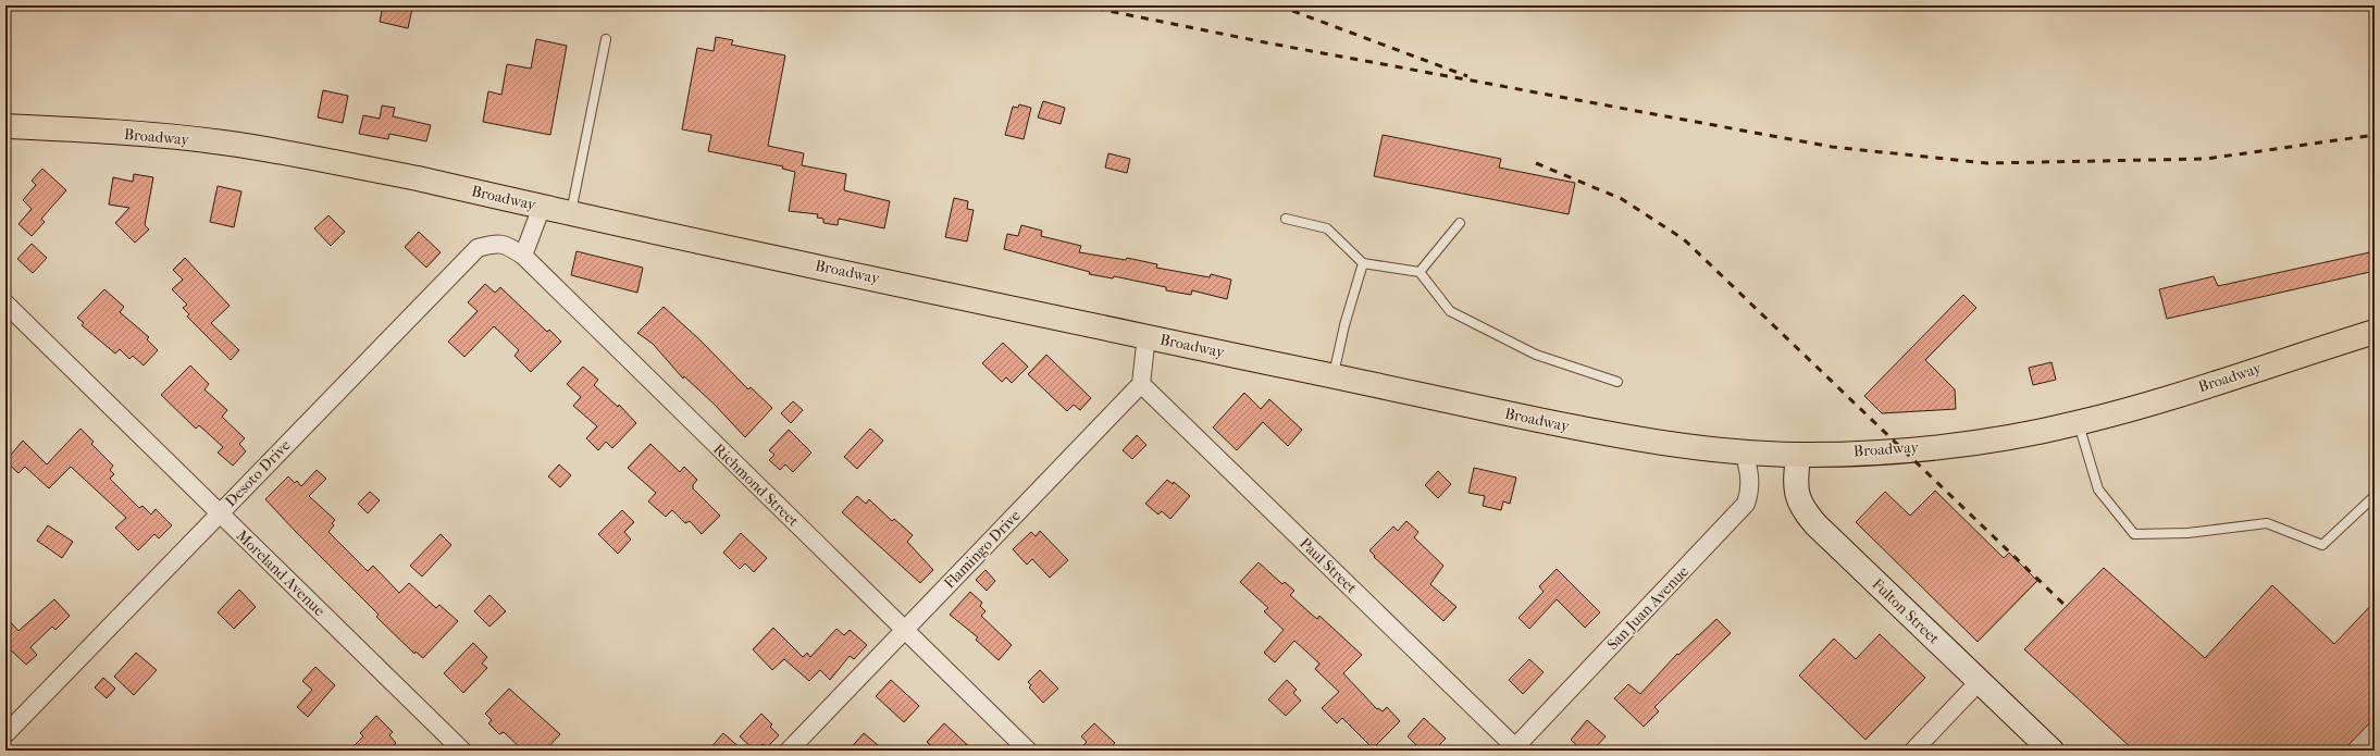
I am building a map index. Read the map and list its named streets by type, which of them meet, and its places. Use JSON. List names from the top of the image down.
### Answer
{
  "streets": {
    "main road": ["Broadway"],
    "street": [
      "Desoto Drive",
      "Richmond Street",
      "Flamingo Drive",
      "Paul Street",
      "Moreland Avenue",
      "San Juan Avenue",
      "Fulton Street"
    ]
  },
  "crossings": [
    ["Broadway", "San Juan Avenue"],
    ["Broadway", "Fulton Street"],
    ["Desoto Drive", "Richmond Street"],
    ["Desoto Drive", "Moreland Avenue"],
    ["Richmond Street", "Flamingo Drive"],
    ["Flamingo Drive", "Paul Street"],
    ["Paul Street", "San Juan Avenue"]
  ]
}
